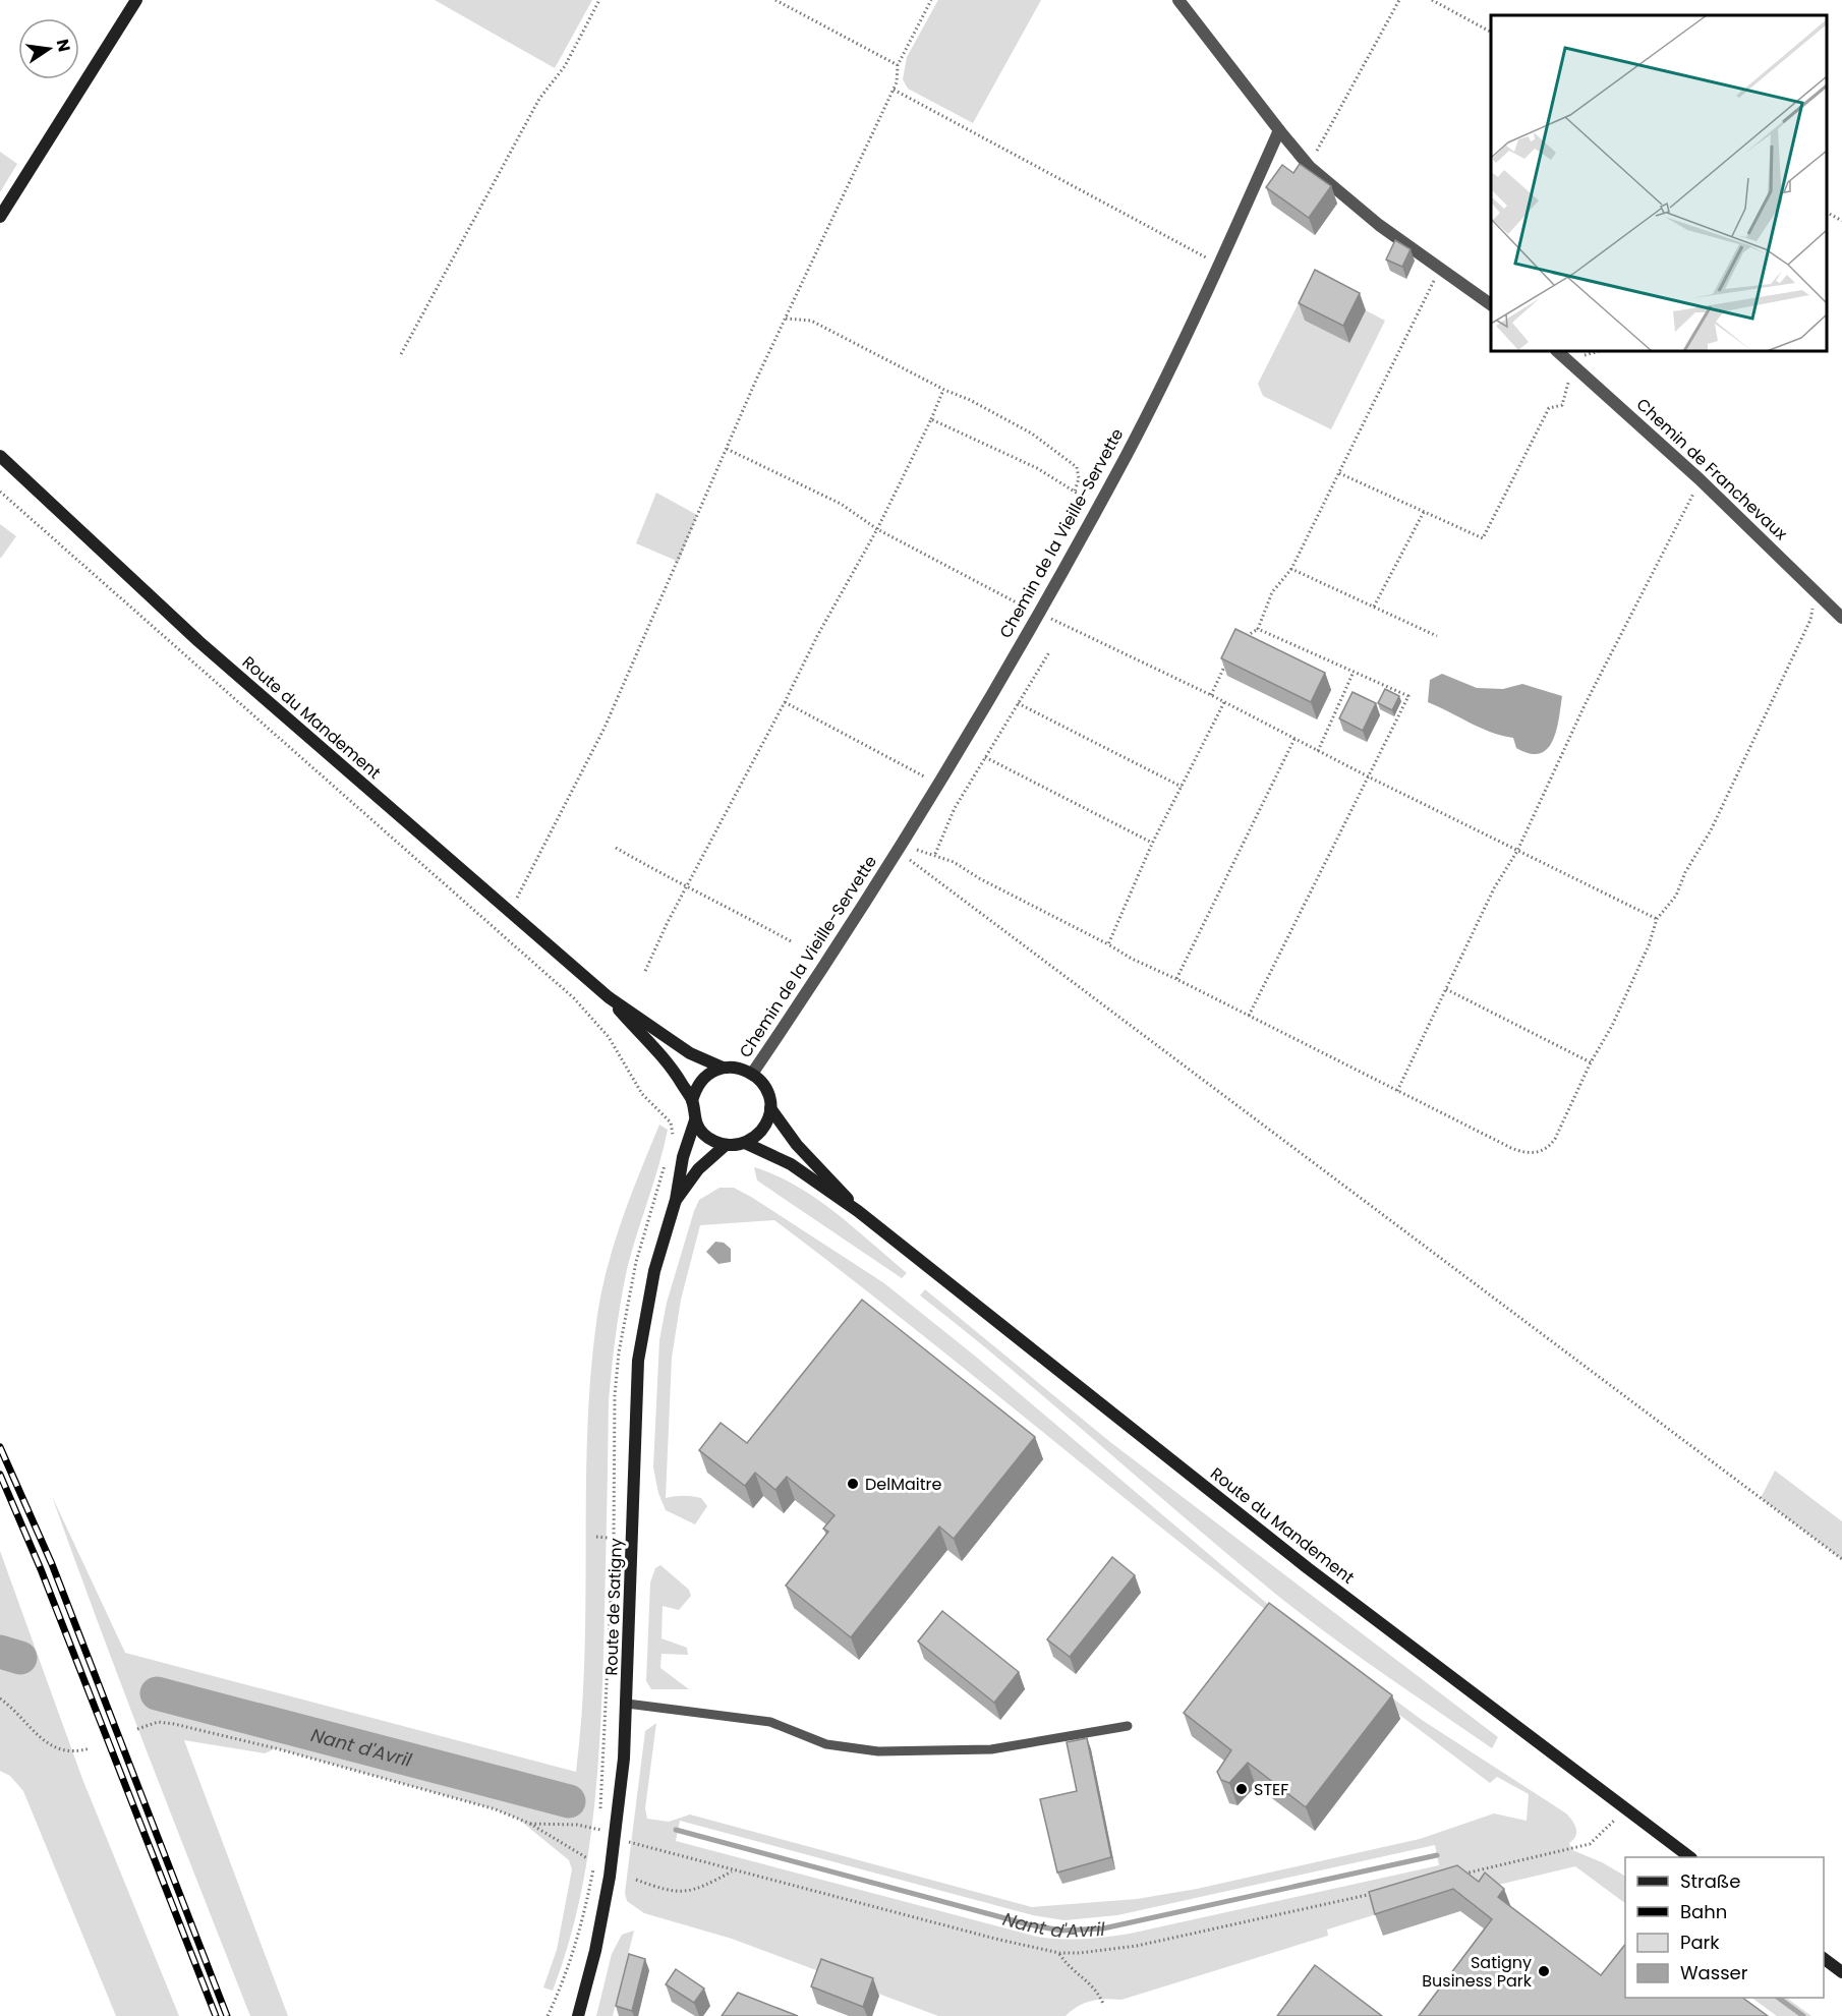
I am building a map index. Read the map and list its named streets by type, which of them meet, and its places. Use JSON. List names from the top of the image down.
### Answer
{
  "streets": {
    "main road": ["Route du Mandement", "Route de Satigny"],
    "street": ["Chemin de Franchevaux", "Chemin de la Vieille-Servette"]
  },
  "crossings": [
    ["Chemin de la Vieille-Servette", "Route du Mandement"],
    ["Chemin de la Vieille-Servette", "Route de Satigny"],
    ["Route du Mandement", "Route de Satigny"]
  ],
  "water": ["Nant d'Avril"],
  "places": ["DelMaitre", "STEF", "Satigny Business Park"],
  "legend": [
    "Straße",
    "Bahn",
    "Park",
    "Wasser"
  ],
  "north": "right"
}
